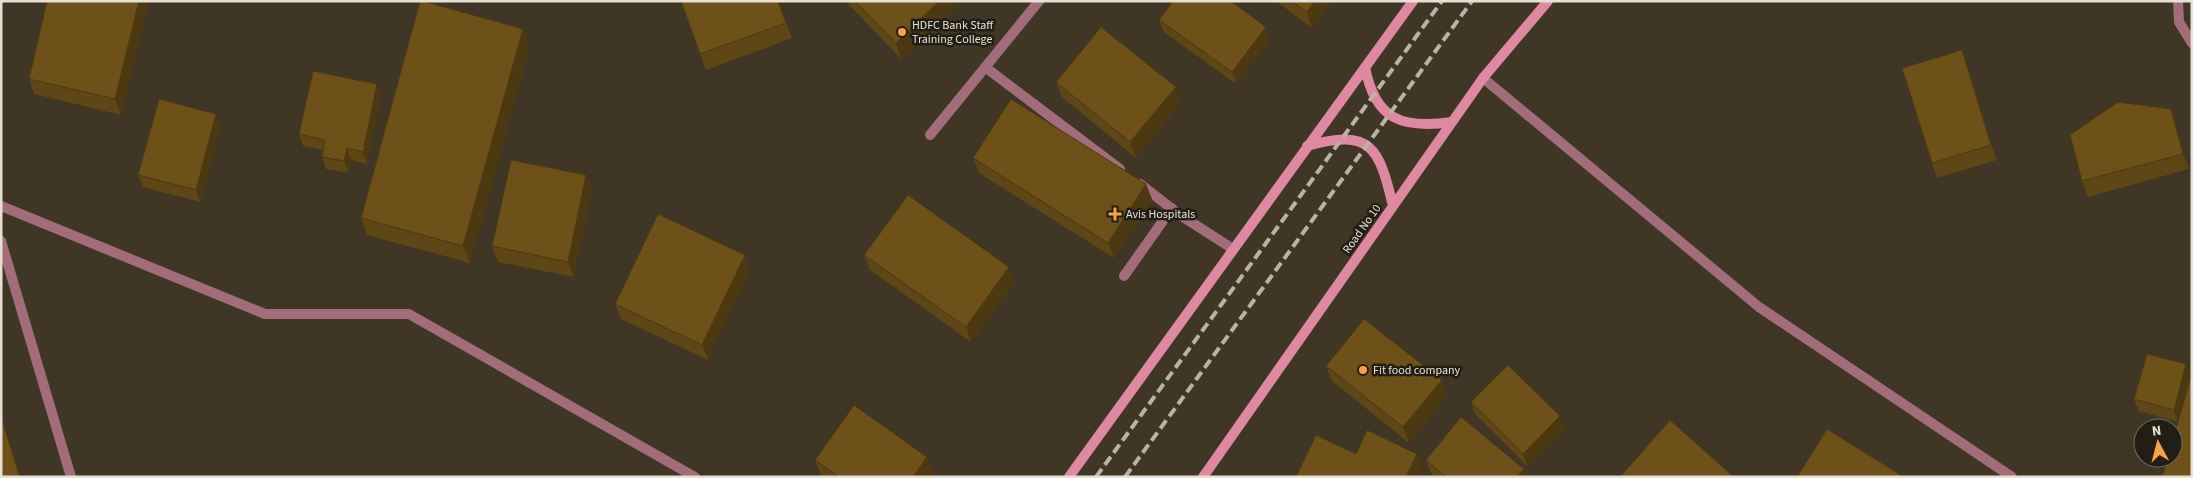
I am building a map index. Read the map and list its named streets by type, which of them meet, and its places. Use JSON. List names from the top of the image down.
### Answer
{
  "streets": {
    "main road": ["Road No 10"]
  },
  "places": {
    "other": ["HDFC Bank Staff Training College", "Fit food company"],
    "health": ["Avis Hospitals"]
  },
  "north": "top"
}
